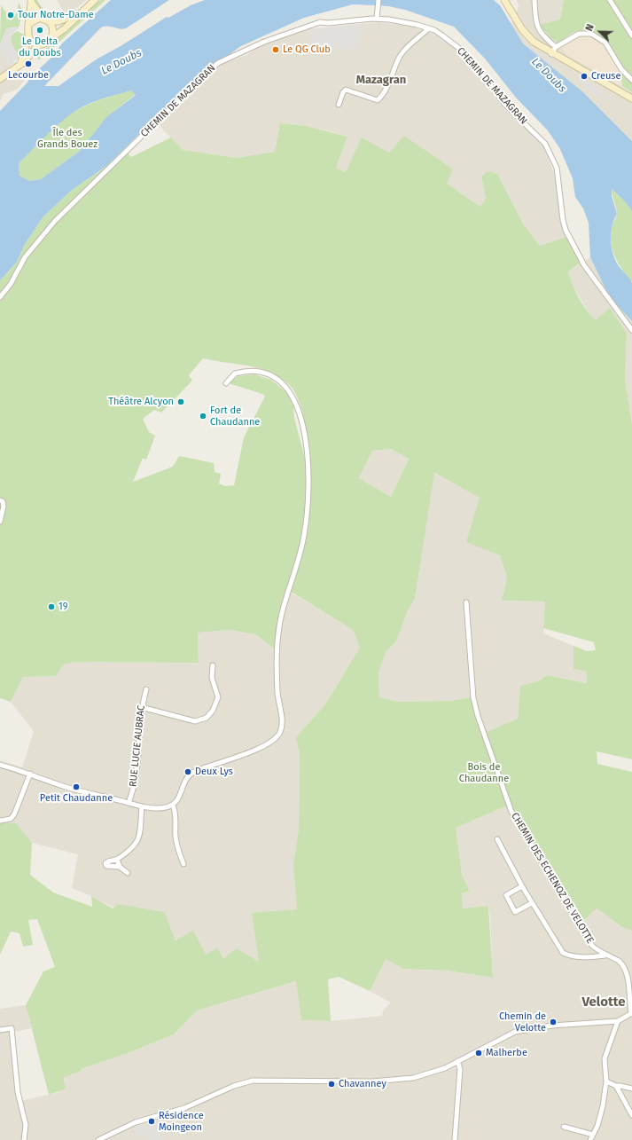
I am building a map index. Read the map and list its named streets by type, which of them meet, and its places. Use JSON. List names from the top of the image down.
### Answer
{
  "streets": {
    "street": ["CHEMIN DE MAZAGRAN", "RUE LUCIE AUBRAC", "CHEMIN DES ECHENOZ DE VELOTTE"]
  },
  "districts": ["Mazagran", "Velotte"],
  "water": ["Le Doubs"],
  "parks": ["Île des Grands Bouez", "Bois de Chaudanne"],
  "places": [
    "Tour Notre-Dame",
    "Le Delta du Doubs",
    "Le QG Club",
    "Lecourbe",
    "Creuse",
    "Théâtre Alcyon",
    "Fort de Chaudanne",
    "19",
    "Deux Lys",
    "Petit Chaudanne",
    "Chemin de Velotte",
    "Malherbe",
    "Chavanney",
    "Résidence Moingeon"
  ],
  "north": "top left"
}
